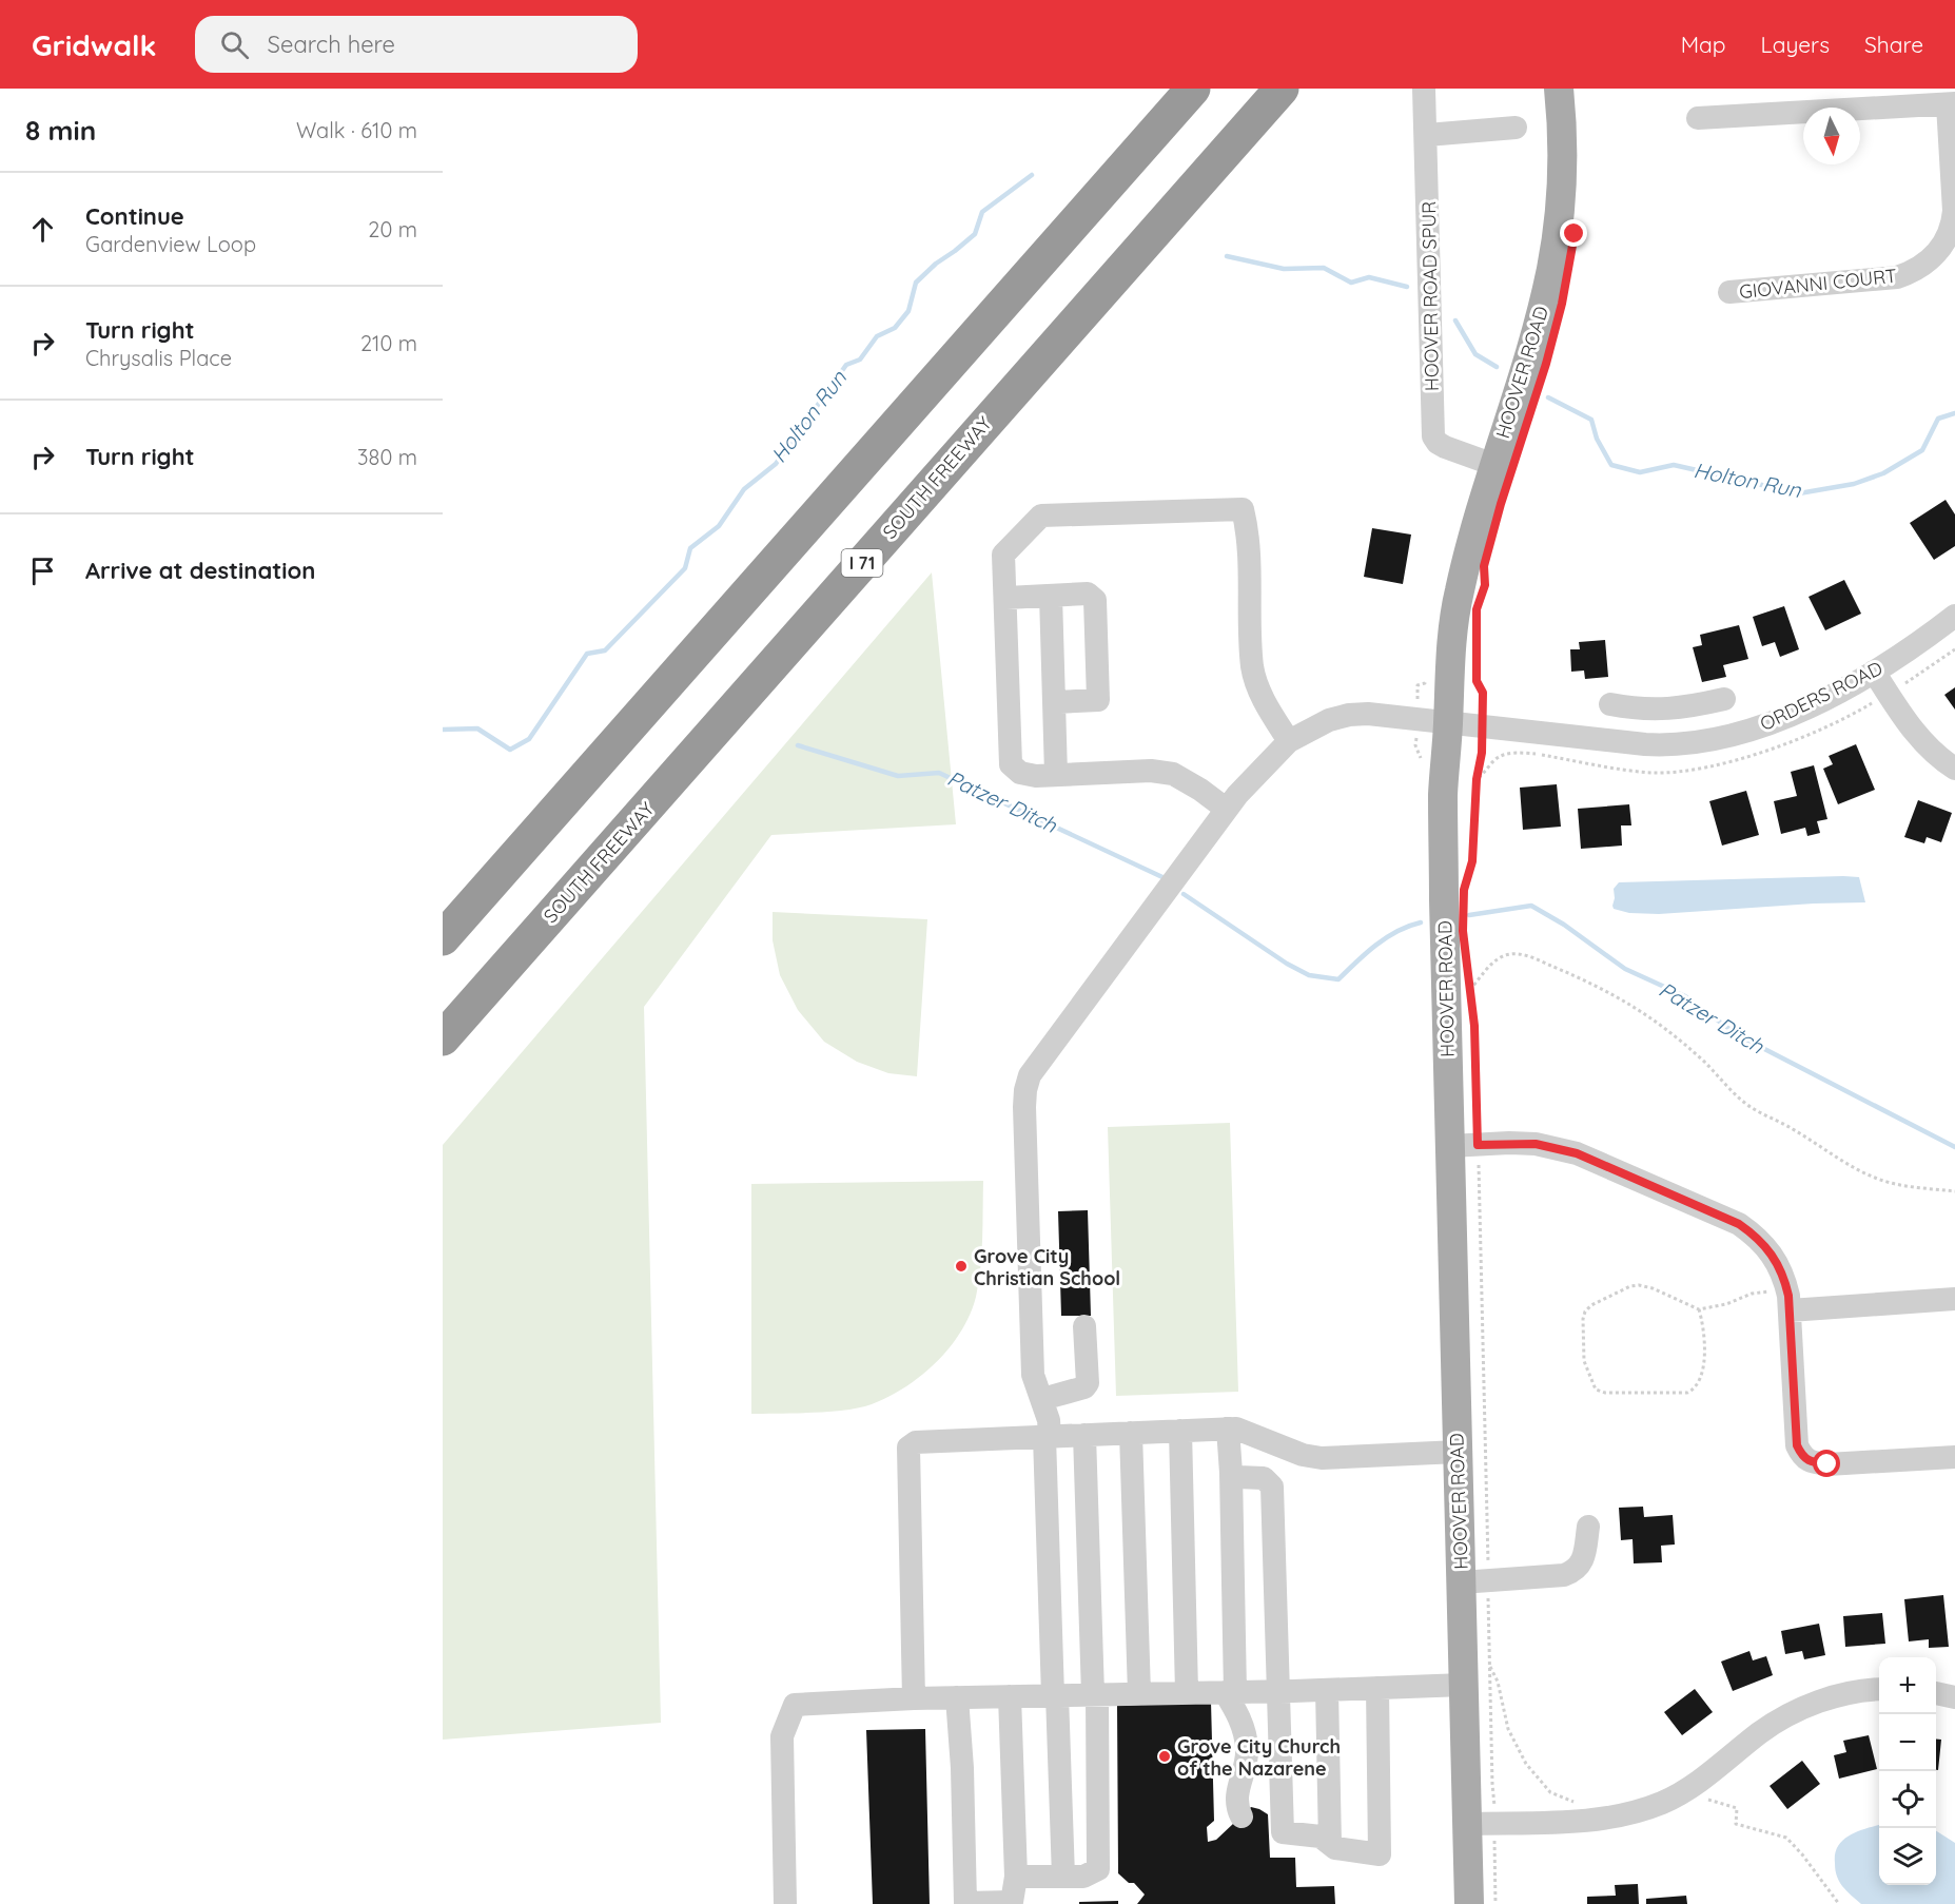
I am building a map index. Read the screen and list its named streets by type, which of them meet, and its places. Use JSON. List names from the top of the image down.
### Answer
{
  "streets": {
    "highway": ["SOUTH FREEWAY", "I 71"],
    "main road": ["HOOVER ROAD"],
    "street": ["GIOVANNI COURT", "HOOVER ROAD SPUR", "ORDERS ROAD"]
  },
  "crossings": [
    ["HOOVER ROAD SPUR", "HOOVER ROAD"],
    ["HOOVER ROAD", "ORDERS ROAD"]
  ],
  "water": ["Holton Run", "Patzer Ditch"],
  "places": ["Grove City Christian School", "Grove City Church of the Nazarene"],
  "north": "bottom",
  "page": {
    "header": "Gridwalk",
    "search": "Search here",
    "nav": ["Map", "Layers", "Share"],
    "heading": ["8 min", "Walk · 610 m"],
    "list": [
      ["Continue", "Gardenview Loop", "20 m"],
      ["Turn right", "Chrysalis Place", "210 m"],
      ["Turn right", "380 m"],
      "Arrive at destination"
    ],
    "map_buttons": ["+", "−"]
  }
}
